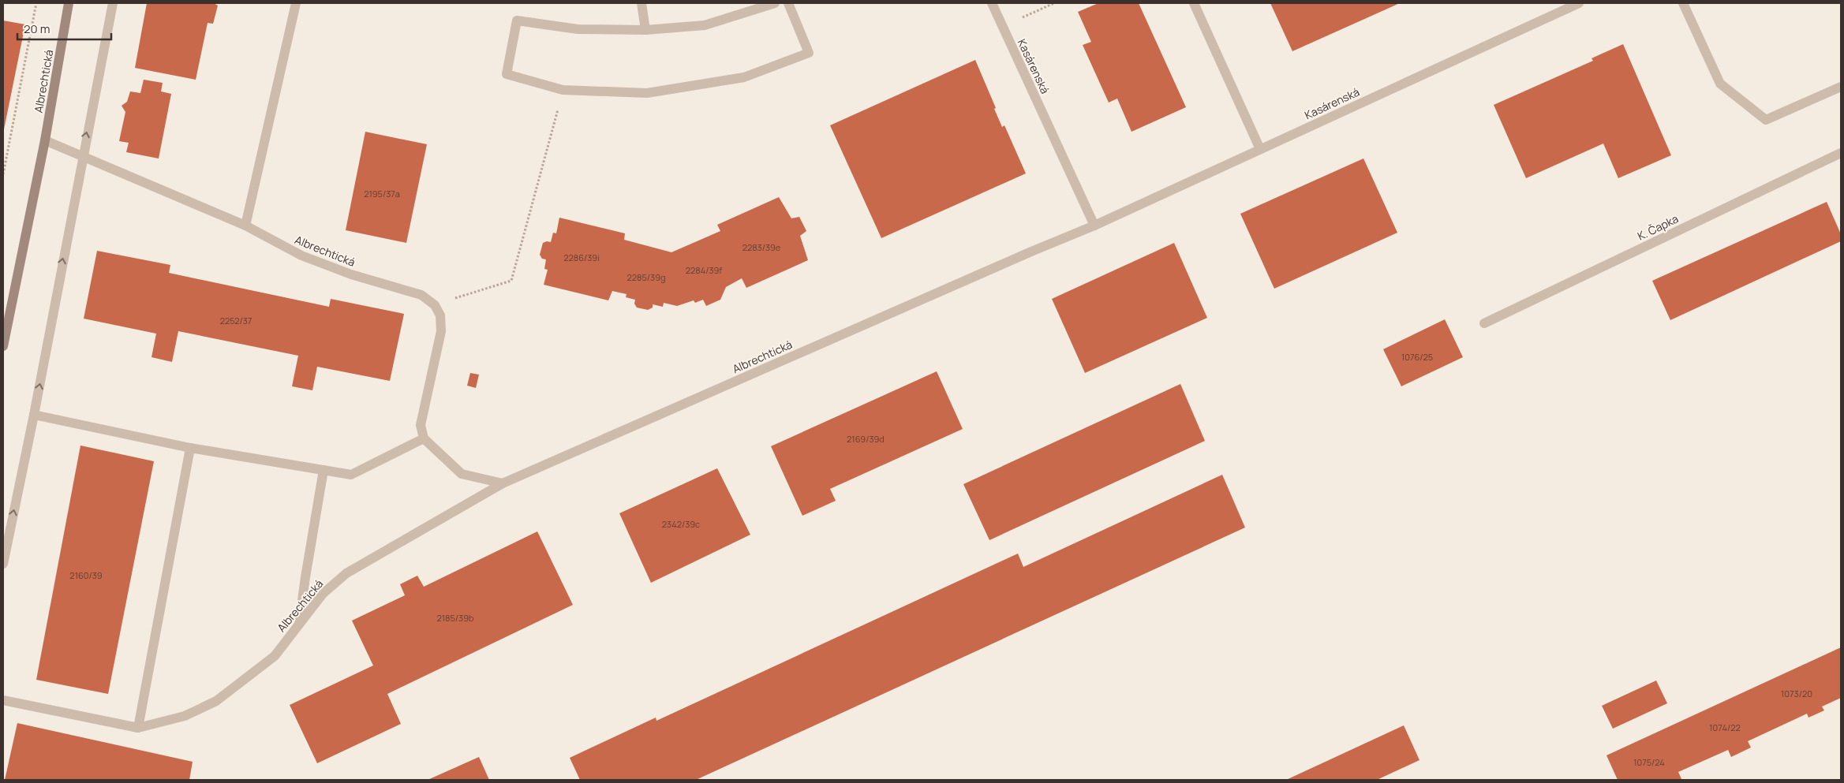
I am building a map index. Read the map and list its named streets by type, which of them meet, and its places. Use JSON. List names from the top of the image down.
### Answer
{
  "streets": {
    "main road": ["Albrechtická"],
    "street": ["Kasárenská", "K. Čapka"]
  },
  "crossings": [
    ["Kasárenská", "Albrechtická"]
  ],
  "house_numbers": [
    "2195/37a",
    "2283/39e",
    "2286/39i",
    "2284/39f",
    "2285/39g",
    "2252/37",
    "1076/25",
    "2169/39d",
    "2342/39c",
    "2160/39",
    "2185/39b",
    "1073/20",
    "1074/22",
    "1075/24"
  ],
  "scale_bar": "20 m"
}
